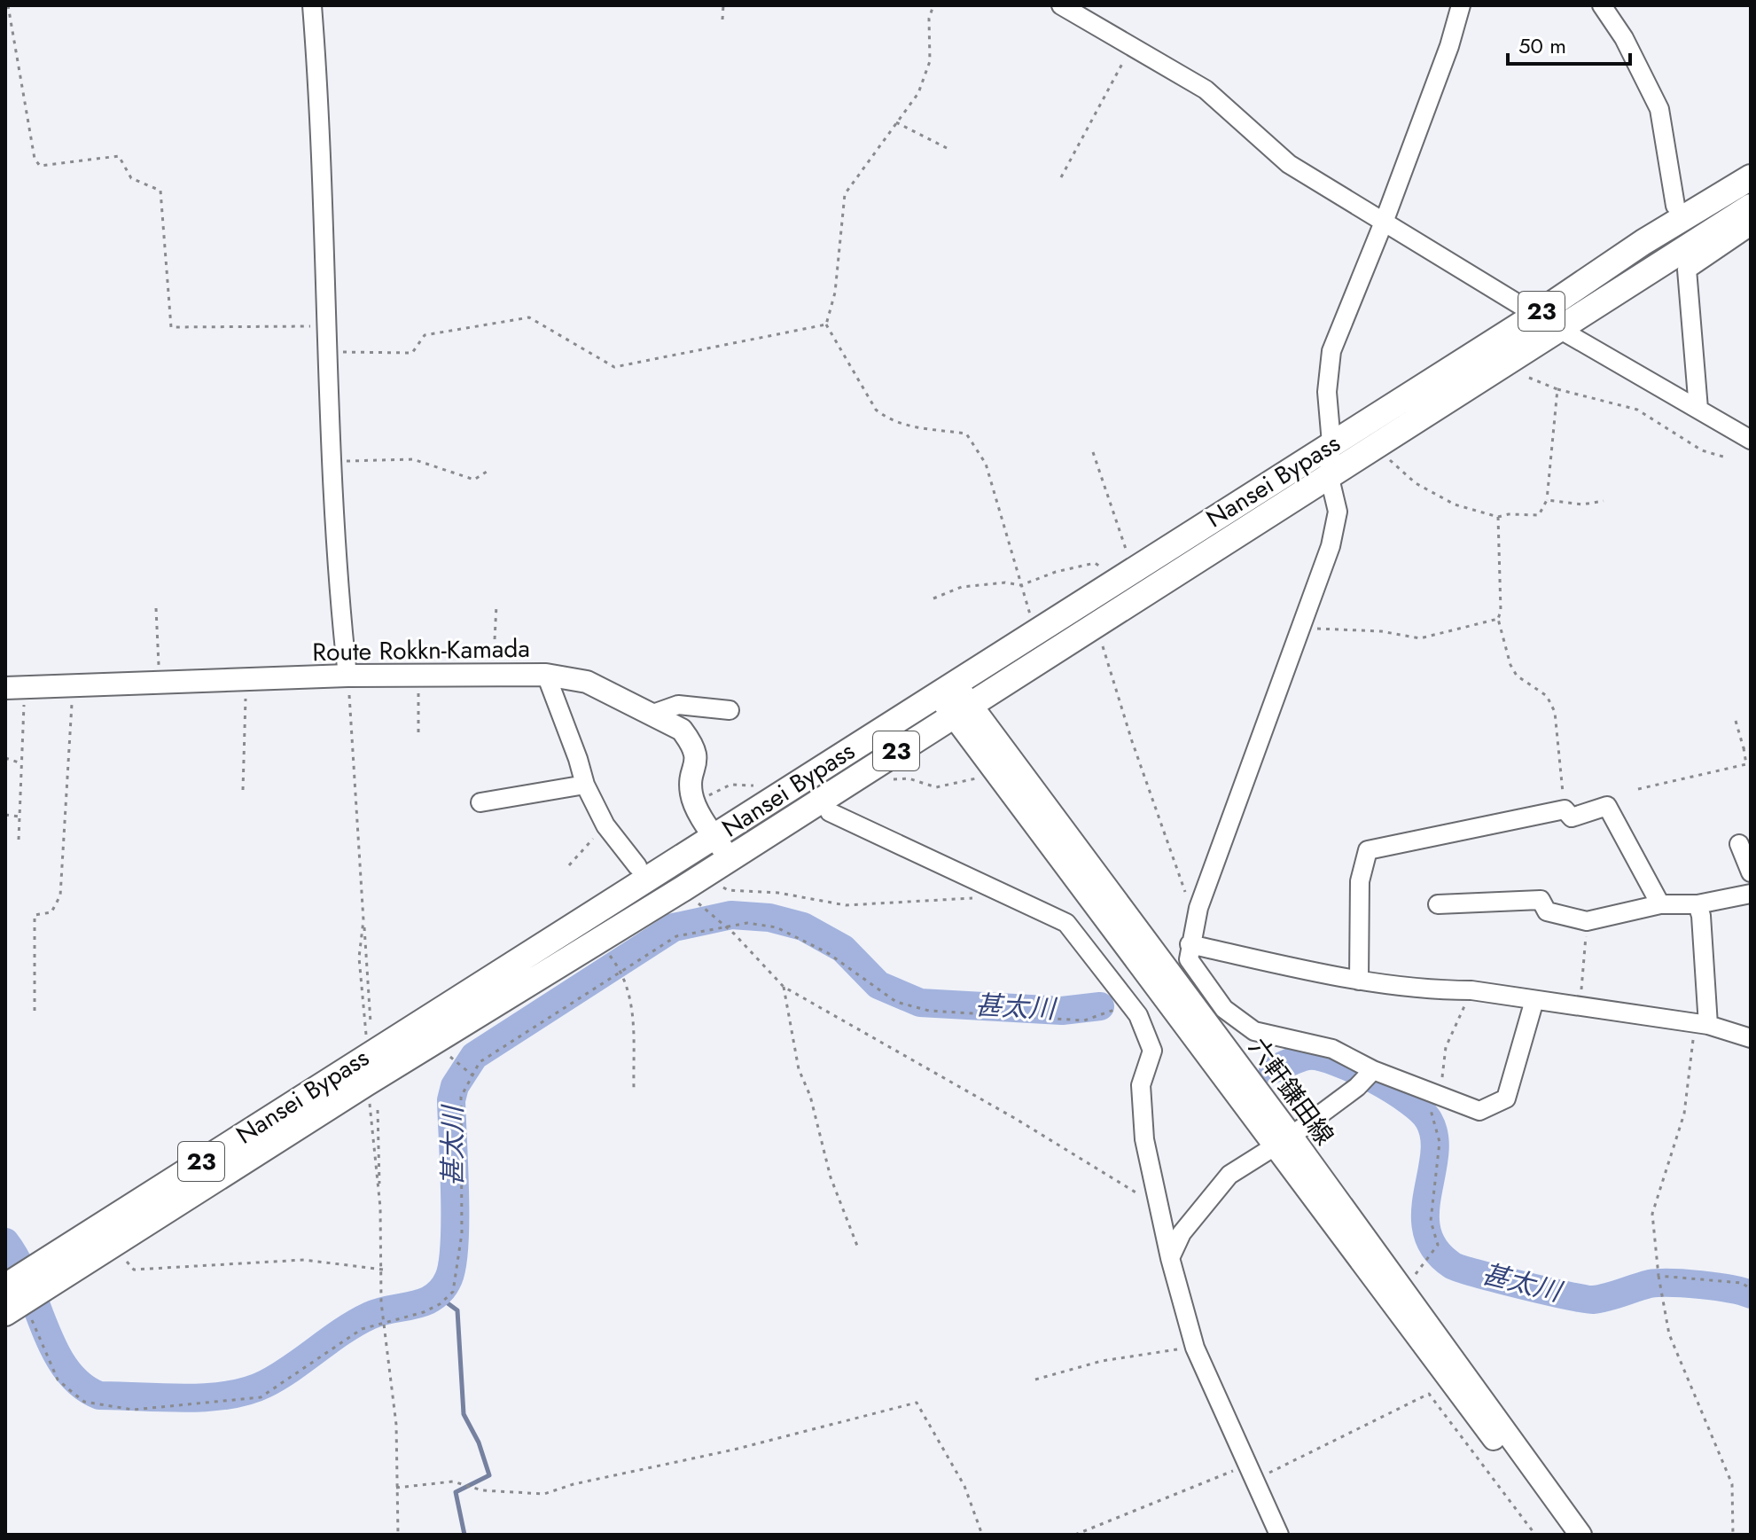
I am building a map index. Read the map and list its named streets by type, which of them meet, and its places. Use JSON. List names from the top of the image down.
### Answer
{
  "streets": {
    "highway": ["23", "Nansei Bypass"],
    "main road": ["Route Rokkn-Kamada", "六軒鎌田線"]
  },
  "crossings": [
    ["Nansei Bypass", "Route Rokkn-Kamada"],
    ["Nansei Bypass", "六軒鎌田線"]
  ],
  "water": ["甚太川"],
  "scale_bar": "50 m"
}
